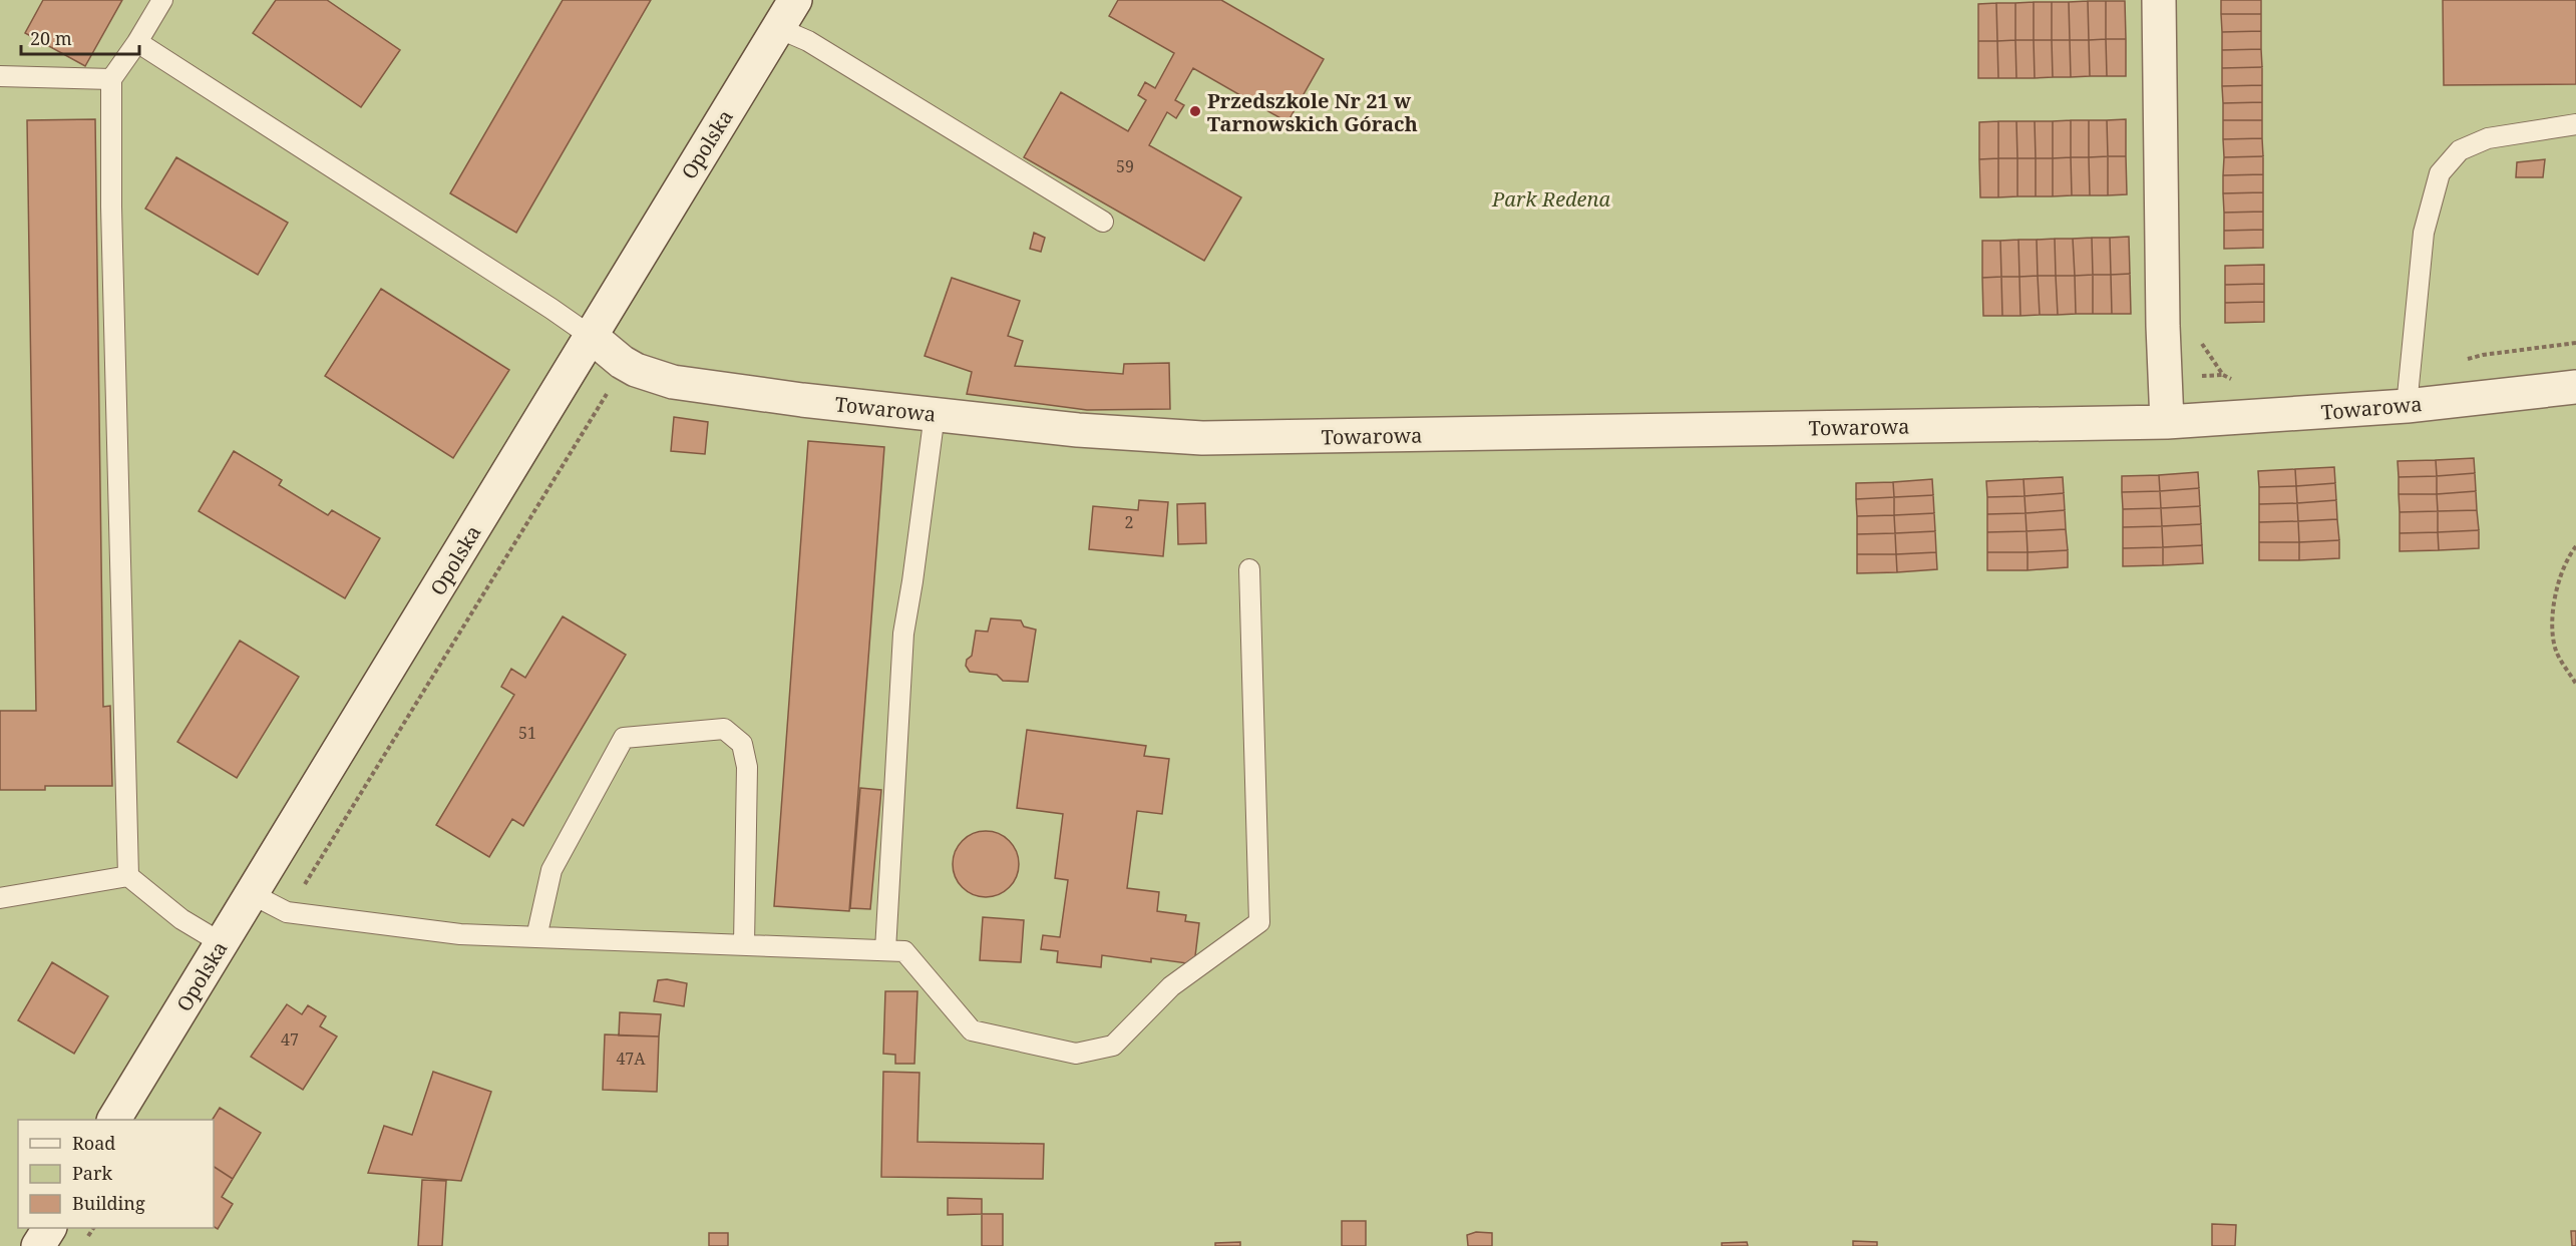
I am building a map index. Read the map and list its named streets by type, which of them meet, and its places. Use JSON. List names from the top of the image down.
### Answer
{
  "streets": {
    "street": ["Opolska", "Towarowa"]
  },
  "crossings": [
    ["Opolska", "Towarowa"]
  ],
  "parks": ["Park Redena"],
  "places": ["Przedszkole Nr 21 w Tarnowskich Górach"],
  "house_numbers": [
    "59",
    "2",
    "51",
    "47",
    "47A"
  ],
  "legend": ["Road", "Park", "Building"],
  "scale_bar": "20 m"
}
